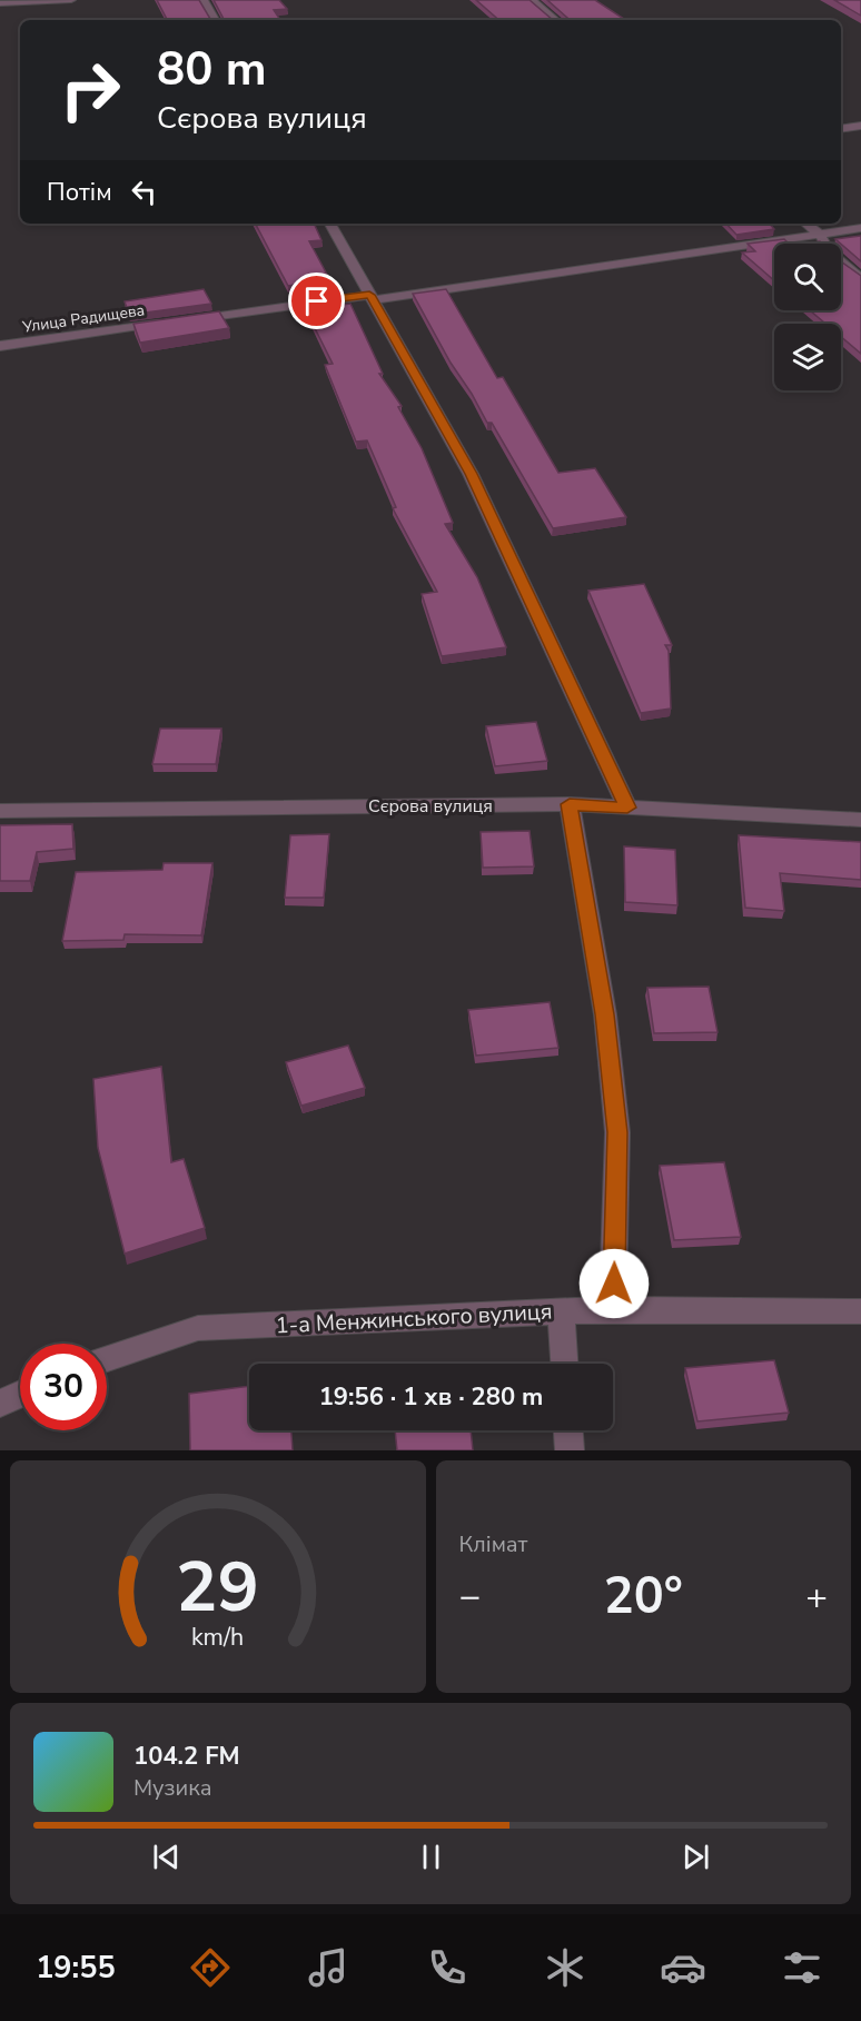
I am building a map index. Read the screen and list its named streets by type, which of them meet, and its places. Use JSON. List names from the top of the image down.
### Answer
{
  "streets": {
    "street": ["Улица Радищева", "Сєрова вулиця", "1-а Менжинського вулиця"]
  },
  "page": {
    "turn": ["80 m", "Сєрова вулиця"],
    "then": "Потім",
    "limit": "30",
    "trip": "19:56 · 1 хв · 280 m",
    "tile": "Клімат",
    "heat": ["−", "20°", "+"],
    "song": ["104.2 FM", "Музика"],
    "tabs": "19:55",
    "gauge": ["29", "km/h"]
  }
}
